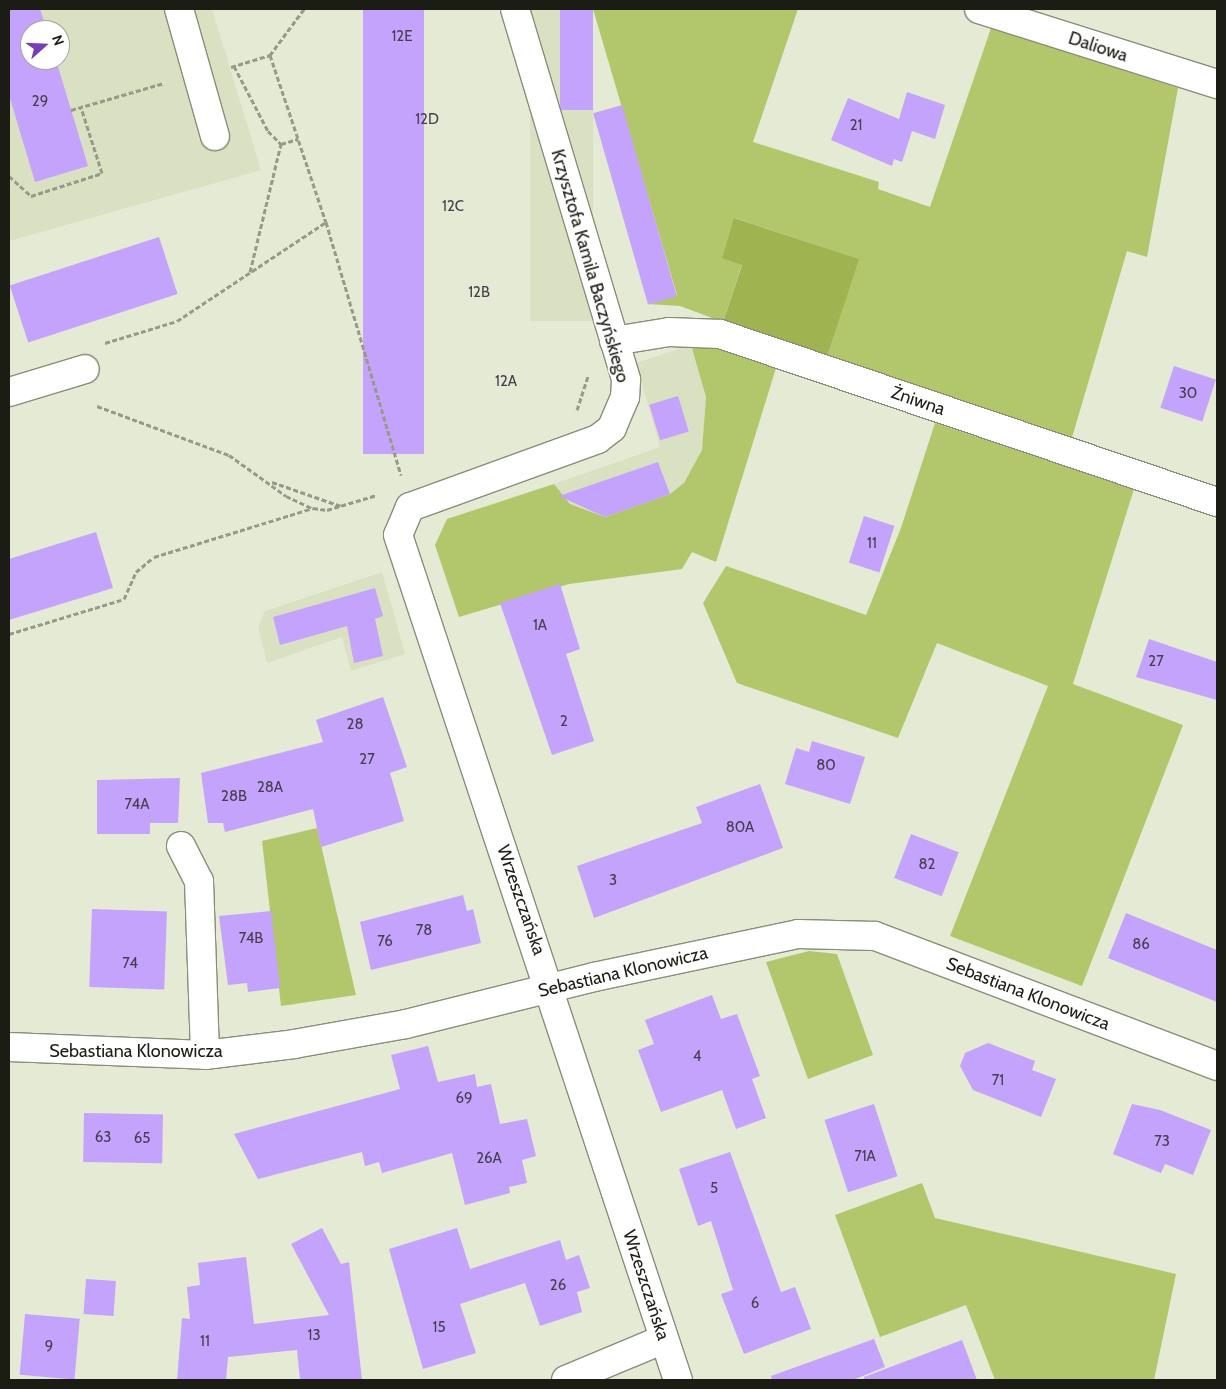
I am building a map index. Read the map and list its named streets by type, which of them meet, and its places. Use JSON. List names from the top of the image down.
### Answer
{
  "streets": {
    "street": [
      "Daliowa",
      "Krzysztofa Kamila Baczyńskiego",
      "Żniwna",
      "Wrzeszczańska",
      "Sebastiana Klonowicza"
    ]
  },
  "crossings": [
    ["Krzysztofa Kamila Baczyńskiego", "Żniwna"],
    ["Krzysztofa Kamila Baczyńskiego", "Wrzeszczańska"],
    ["Wrzeszczańska", "Sebastiana Klonowicza"]
  ],
  "house_numbers": [
    "12E",
    "29",
    "12D",
    "21",
    "12C",
    "12B",
    "12A",
    "30",
    "11",
    "1A",
    "27",
    "2",
    "28",
    "27",
    "80",
    "28A",
    "28B",
    "74A",
    "80A",
    "82",
    "3",
    "78",
    "74B",
    "76",
    "86",
    "74",
    "4",
    "71",
    "69",
    "63",
    "65",
    "73",
    "71A",
    "26A",
    "5",
    "26",
    "6",
    "15",
    "13",
    "11",
    "9"
  ],
  "north": "right"
}
